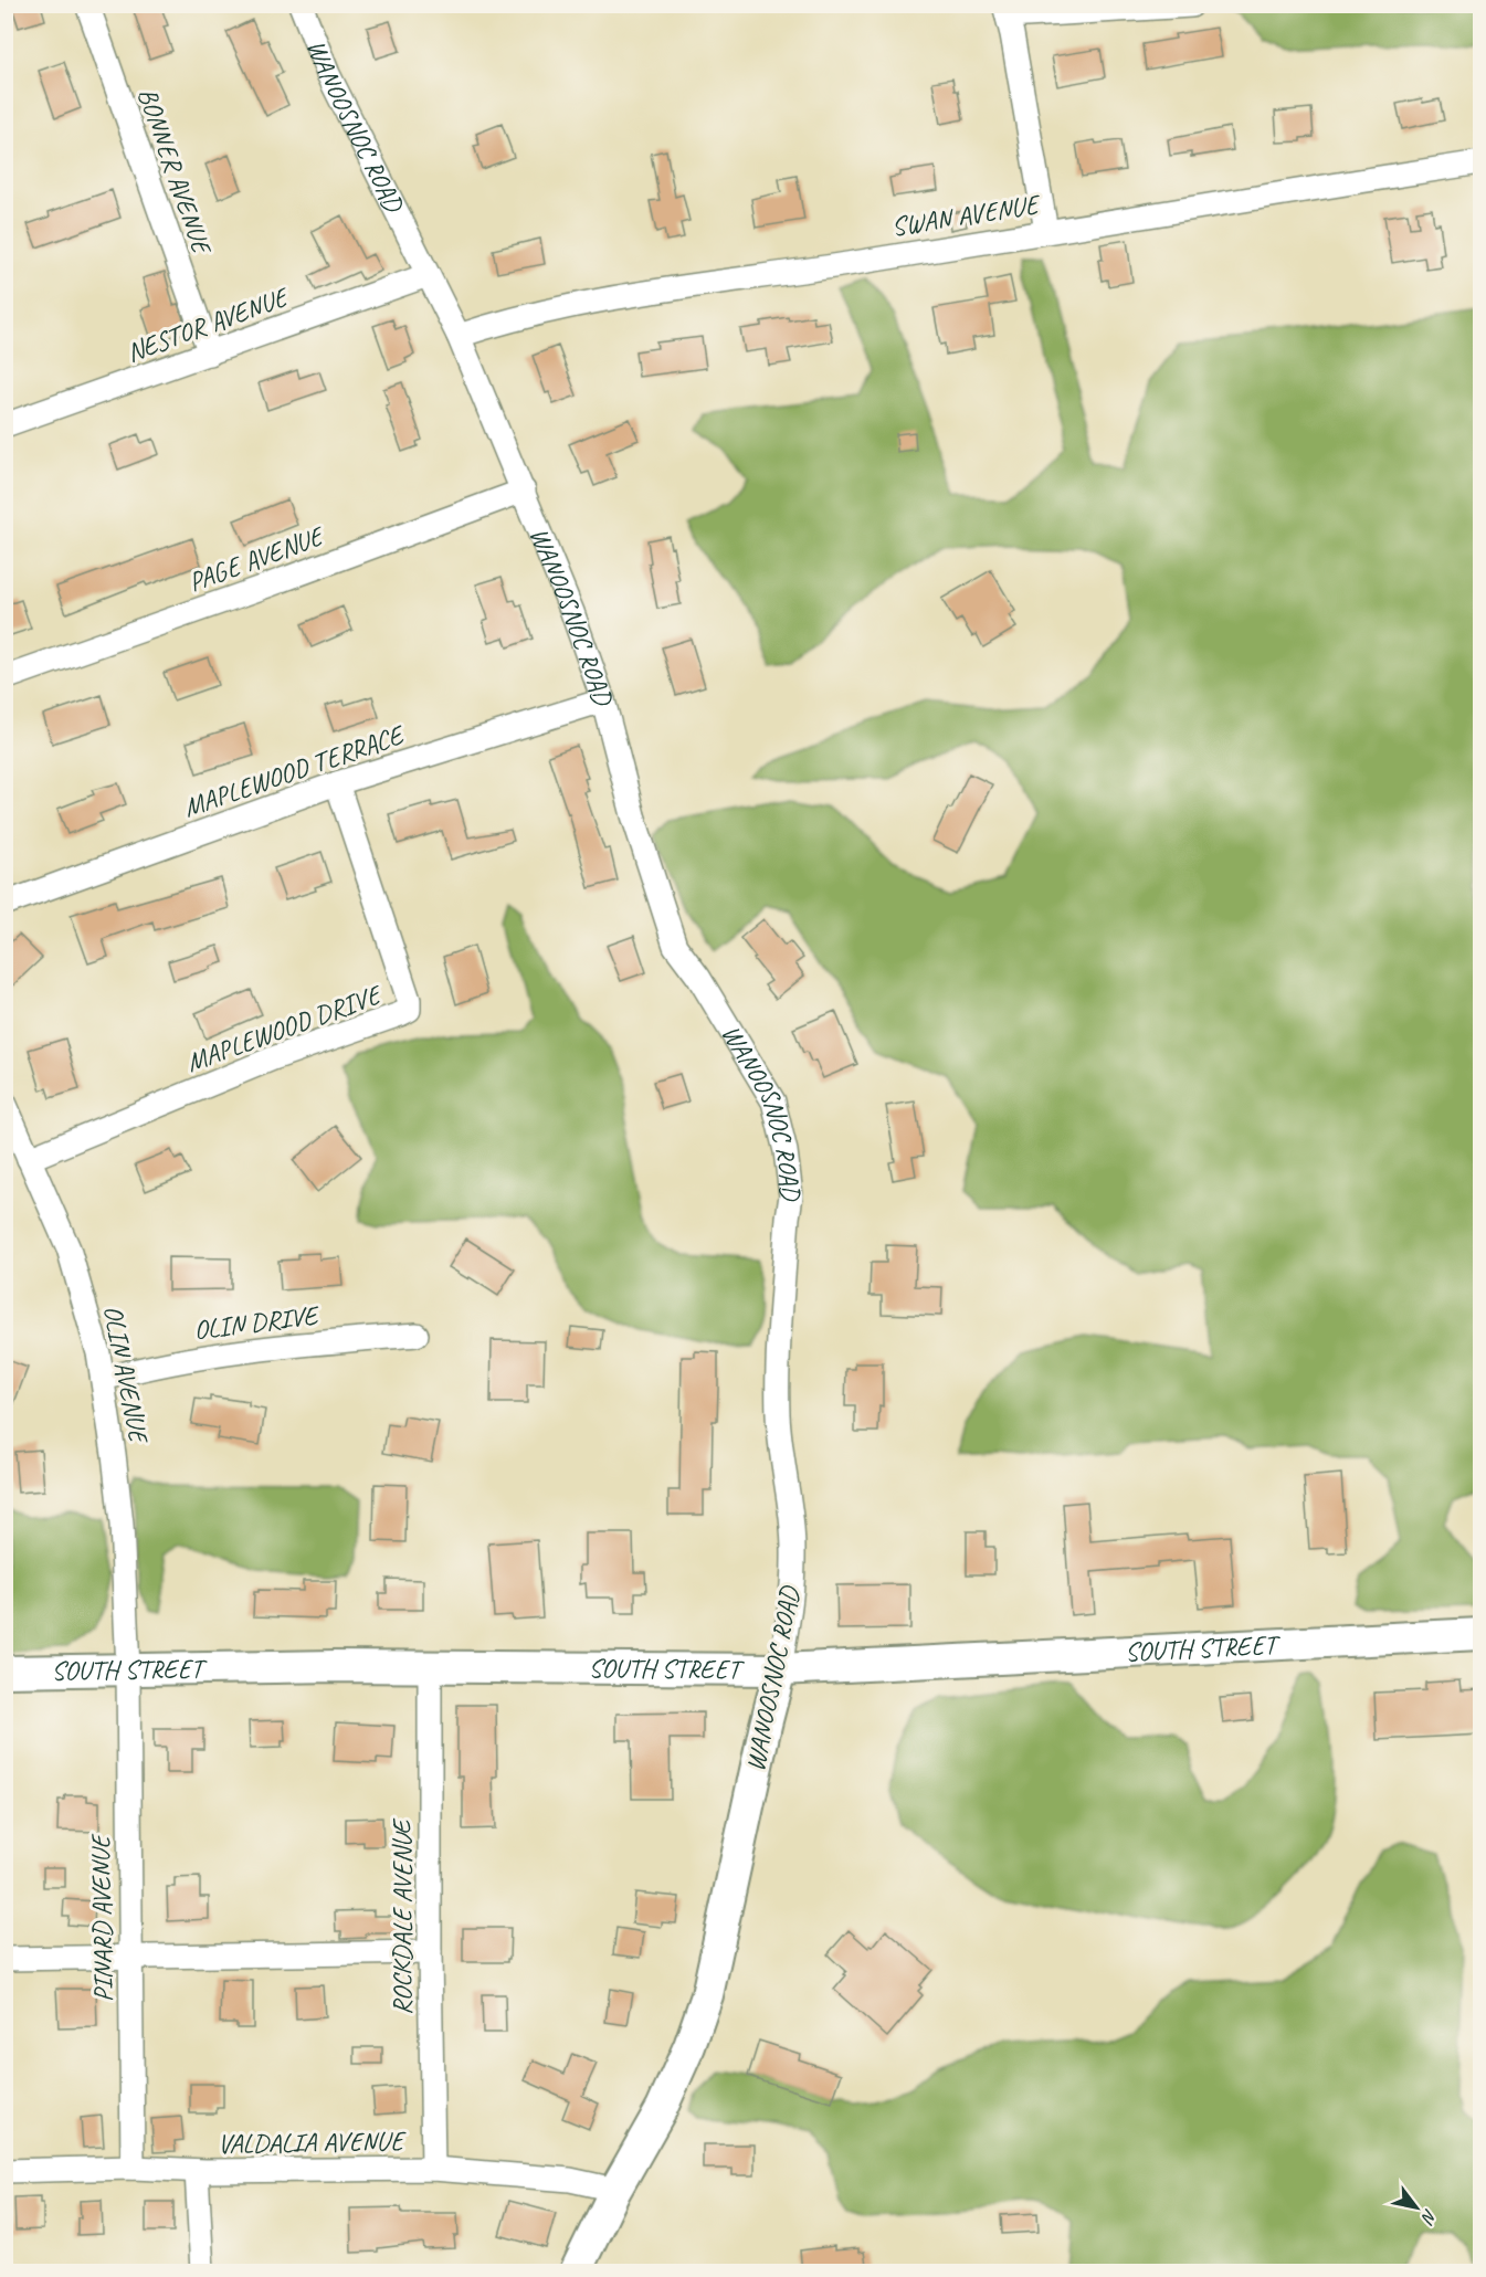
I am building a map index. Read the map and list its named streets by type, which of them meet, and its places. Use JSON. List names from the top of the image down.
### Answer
{
  "streets": {
    "main road": ["WANOOSNOC ROAD", "SOUTH STREET"],
    "street": [
      "BONNER AVENUE",
      "SWAN AVENUE",
      "NESTOR AVENUE",
      "PAGE AVENUE",
      "MAPLEWOOD TERRACE",
      "MAPLEWOOD DRIVE",
      "OLIN DRIVE",
      "OLIN AVENUE",
      "ROCKDALE AVENUE",
      "PINARD AVENUE",
      "VALDALIA AVENUE"
    ]
  },
  "crossings": [
    ["WANOOSNOC ROAD", "SWAN AVENUE"],
    ["WANOOSNOC ROAD", "NESTOR AVENUE"],
    ["WANOOSNOC ROAD", "PAGE AVENUE"],
    ["WANOOSNOC ROAD", "MAPLEWOOD TERRACE"],
    ["WANOOSNOC ROAD", "SOUTH STREET"],
    ["WANOOSNOC ROAD", "VALDALIA AVENUE"],
    ["BONNER AVENUE", "NESTOR AVENUE"],
    ["MAPLEWOOD TERRACE", "MAPLEWOOD DRIVE"],
    ["MAPLEWOOD DRIVE", "OLIN AVENUE"],
    ["OLIN DRIVE", "OLIN AVENUE"],
    ["OLIN AVENUE", "SOUTH STREET"],
    ["OLIN AVENUE", "PINARD AVENUE"],
    ["SOUTH STREET", "ROCKDALE AVENUE"],
    ["SOUTH STREET", "PINARD AVENUE"],
    ["ROCKDALE AVENUE", "VALDALIA AVENUE"],
    ["PINARD AVENUE", "VALDALIA AVENUE"]
  ],
  "north": "bottom right"
}
